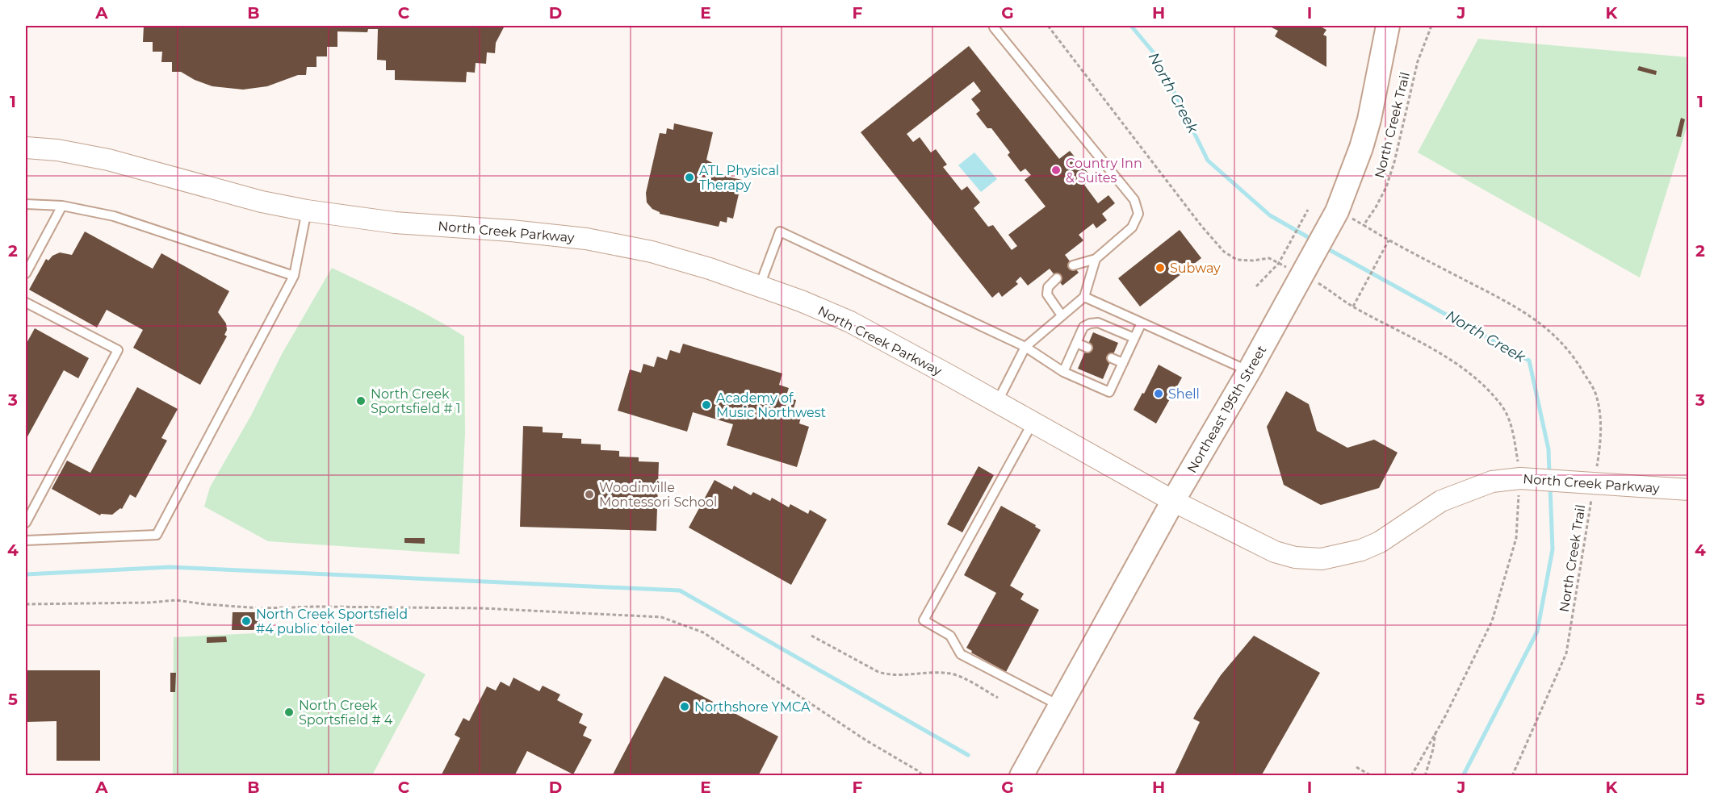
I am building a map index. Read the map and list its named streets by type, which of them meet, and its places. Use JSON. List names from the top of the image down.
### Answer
{
  "streets": {
    "main road": ["Northeast 195th Street"],
    "street": ["North Creek Parkway"],
    "path": ["North Creek Trail"]
  },
  "crossings": [
    ["North Creek Trail", "North Creek Parkway"],
    ["North Creek Parkway", "Northeast 195th Street"]
  ],
  "water": ["North Creek"],
  "places": [
    "Country Inn & Suites",
    "ATL Physical Therapy",
    "Subway",
    "Shell",
    "North Creek Sportsfield # 1",
    "Academy of Music Northwest",
    "Woodinville Montessori School",
    "North Creek Sportsfield #4 public toilet",
    "Northshore YMCA",
    "North Creek Sportsfield # 4"
  ],
  "grid": {
    "columns": [
      "A",
      "B",
      "C",
      "D",
      "E",
      "F",
      "G",
      "H",
      "I",
      "J",
      "K"
    ],
    "rows": [
      "1",
      "2",
      "3",
      "4",
      "5"
    ]
  }
}
